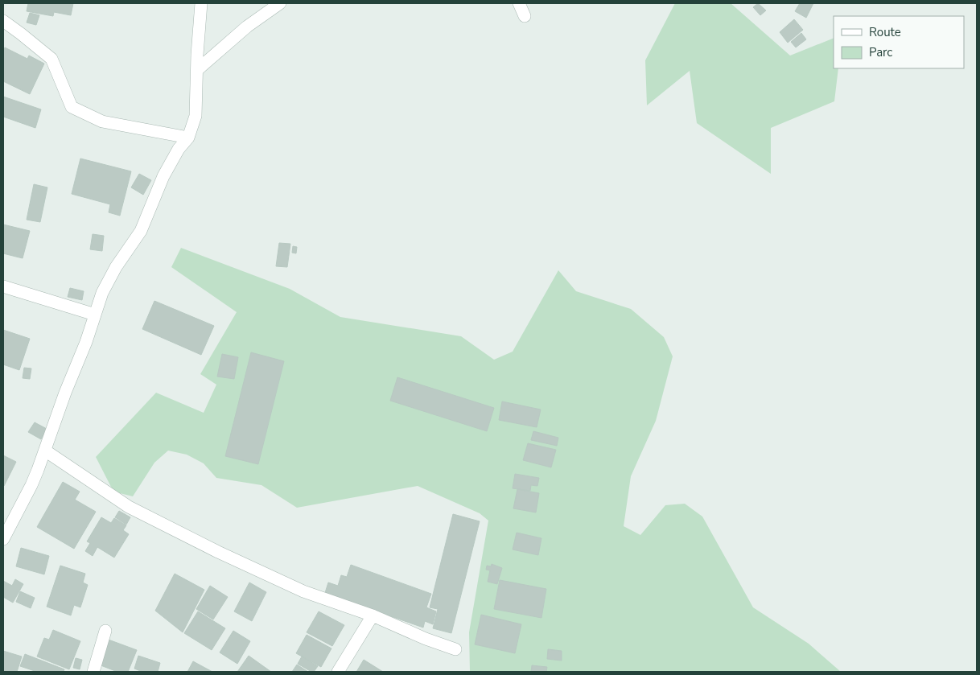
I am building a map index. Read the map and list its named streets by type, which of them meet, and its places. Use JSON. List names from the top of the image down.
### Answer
{
  "legend": ["Route", "Parc"]
}
